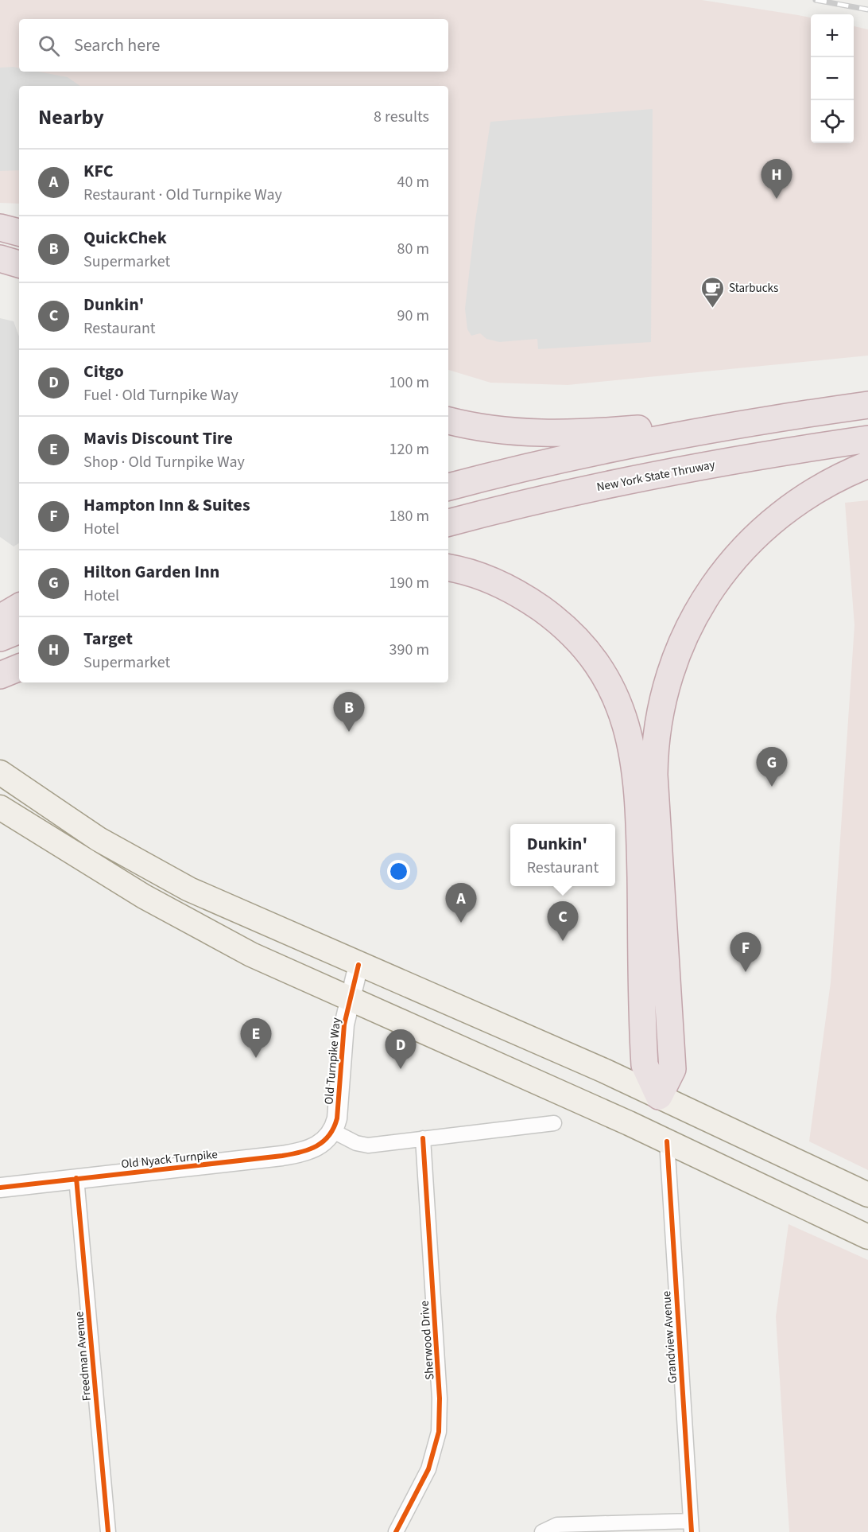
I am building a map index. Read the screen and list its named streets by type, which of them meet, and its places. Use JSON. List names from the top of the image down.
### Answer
{
  "streets": {
    "highway": ["New York State Thruway"],
    "street": [
      "Old Turnpike Way",
      "Old Nyack Turnpike",
      "Grandview Avenue",
      "Sherwood Drive",
      "Freedman Avenue"
    ]
  },
  "crossings": [
    ["Old Turnpike Way", "Old Nyack Turnpike"],
    ["Old Nyack Turnpike", "Freedman Avenue"]
  ],
  "places": {
    "cafe": ["Starbucks"]
  },
  "page": {
    "map_buttons": ["+", "−"],
    "search": "Search here",
    "heading": ["Nearby", "8 results"],
    "list": [
      {
        "mark": "A",
        "name": "KFC",
        "note": "Restaurant · Old Turnpike Way",
        "value": "40 m"
      },
      {
        "mark": "B",
        "name": "QuickChek",
        "note": "Supermarket",
        "value": "80 m"
      },
      {
        "mark": "C",
        "name": "Dunkin'",
        "note": "Restaurant",
        "value": "90 m"
      },
      {
        "mark": "D",
        "name": "Citgo",
        "note": "Fuel · Old Turnpike Way",
        "value": "100 m"
      },
      {
        "mark": "E",
        "name": "Mavis Discount Tire",
        "note": "Shop · Old Turnpike Way",
        "value": "120 m"
      },
      {
        "mark": "F",
        "name": "Hampton Inn & Suites",
        "note": "Hotel",
        "value": "180 m"
      },
      {
        "mark": "G",
        "name": "Hilton Garden Inn",
        "note": "Hotel",
        "value": "190 m"
      },
      {
        "mark": "H",
        "name": "Target",
        "note": "Supermarket",
        "value": "390 m"
      }
    ],
    "pins": [
      "H",
      "B",
      "G",
      "A",
      "C",
      "F",
      "E",
      "D"
    ],
    "popup": ["Dunkin'", "Restaurant"]
  }
}
